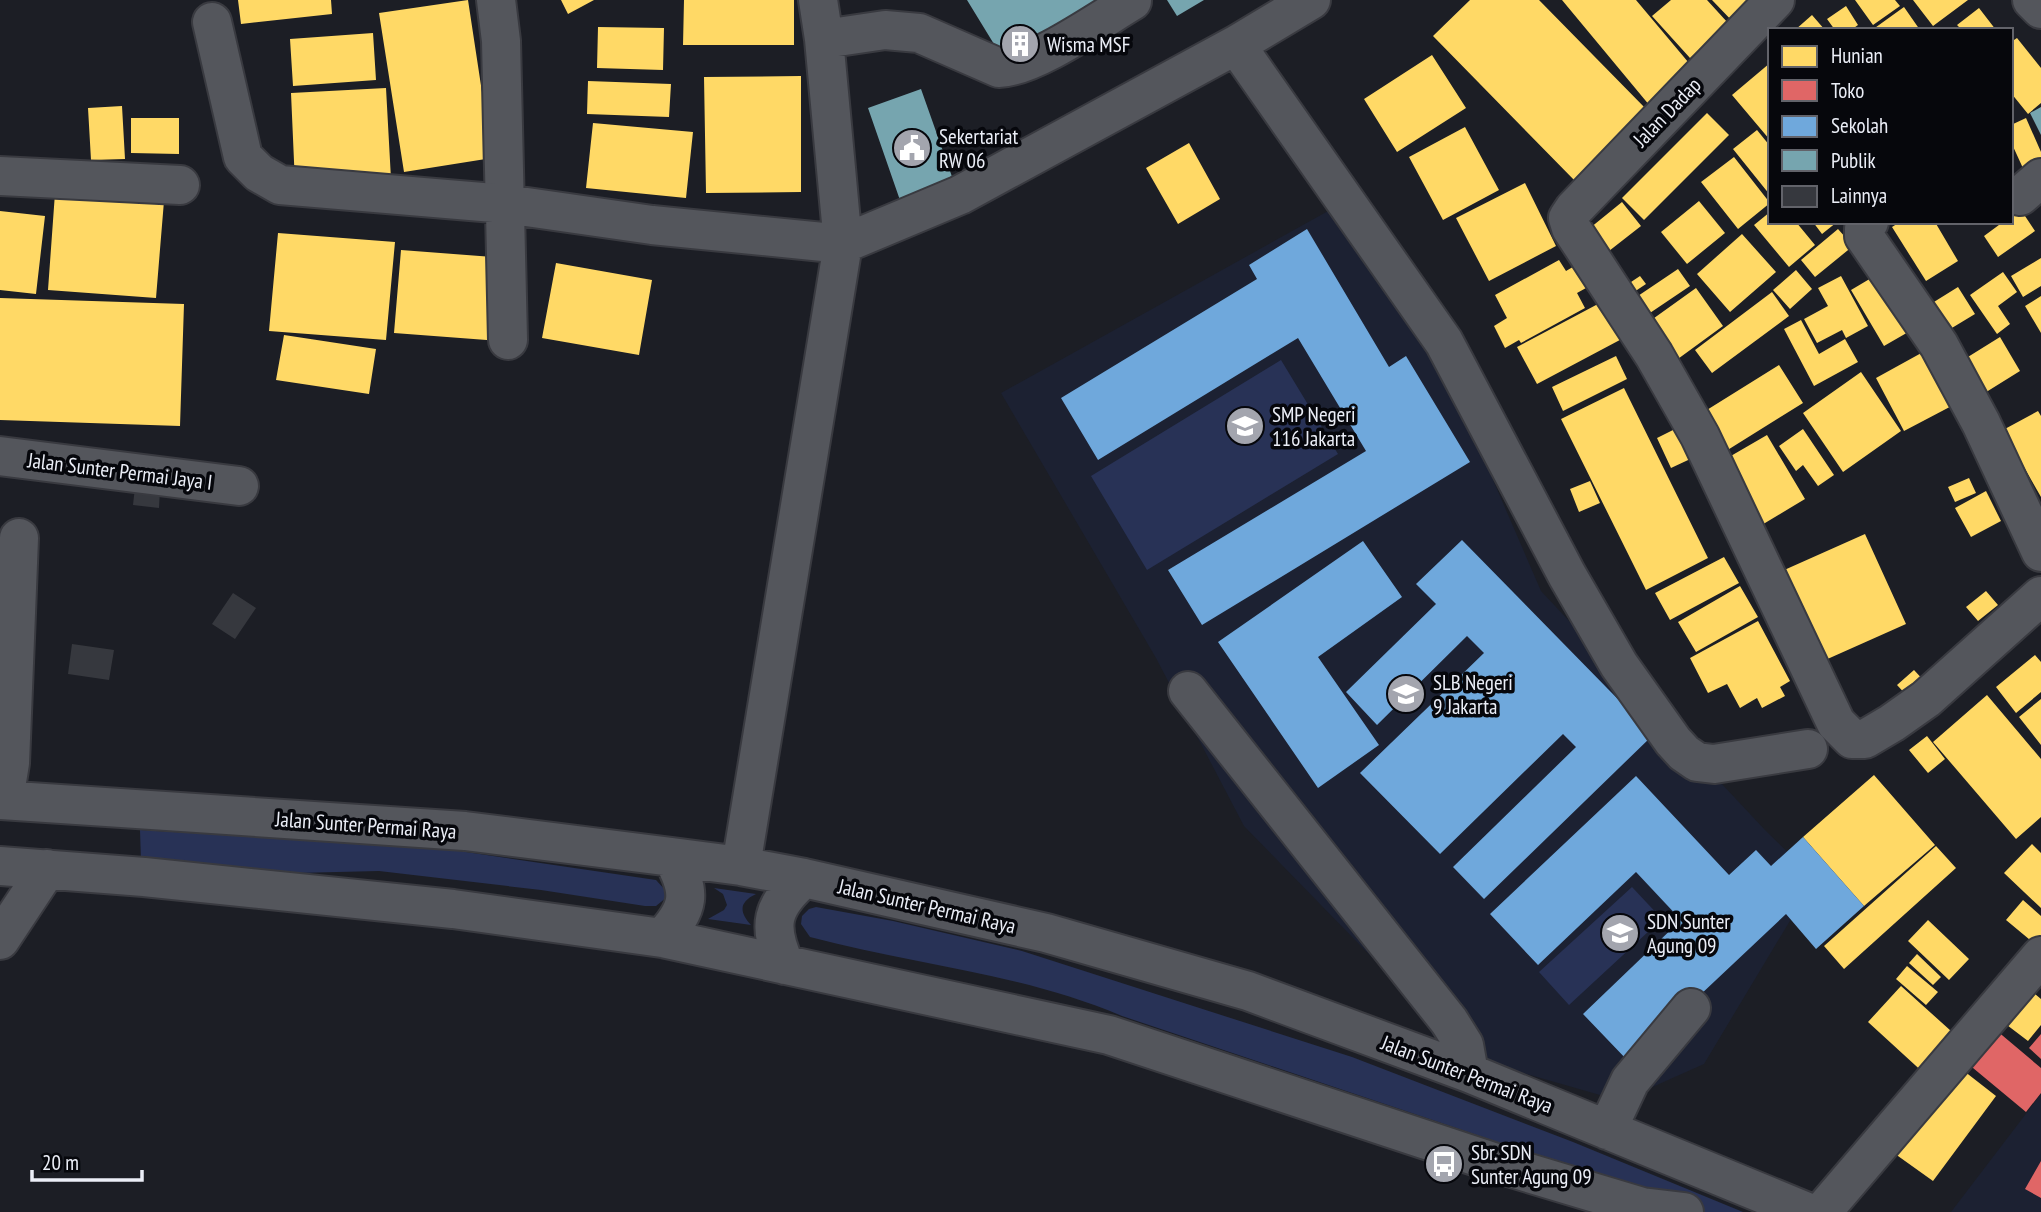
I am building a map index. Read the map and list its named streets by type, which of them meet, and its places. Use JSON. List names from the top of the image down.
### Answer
{
  "streets": {
    "street": ["Jalan Dadap", "Jalan Sunter Permai Jaya I", "Jalan Sunter Permai Raya"]
  },
  "places": {
    "building": ["Wisma MSF"],
    "public building": ["Sekertariat RW 06"],
    "school or university": ["SMP Negeri 116 Jakarta", "SLB Negeri 9 Jakarta", "SDN Sunter Agung 09"],
    "bus stop": ["Sbr. SDN Sunter Agung 09"]
  },
  "legend": [
    "Hunian",
    "Toko",
    "Sekolah",
    "Publik",
    "Lainnya"
  ],
  "scale_bar": "20 m"
}
